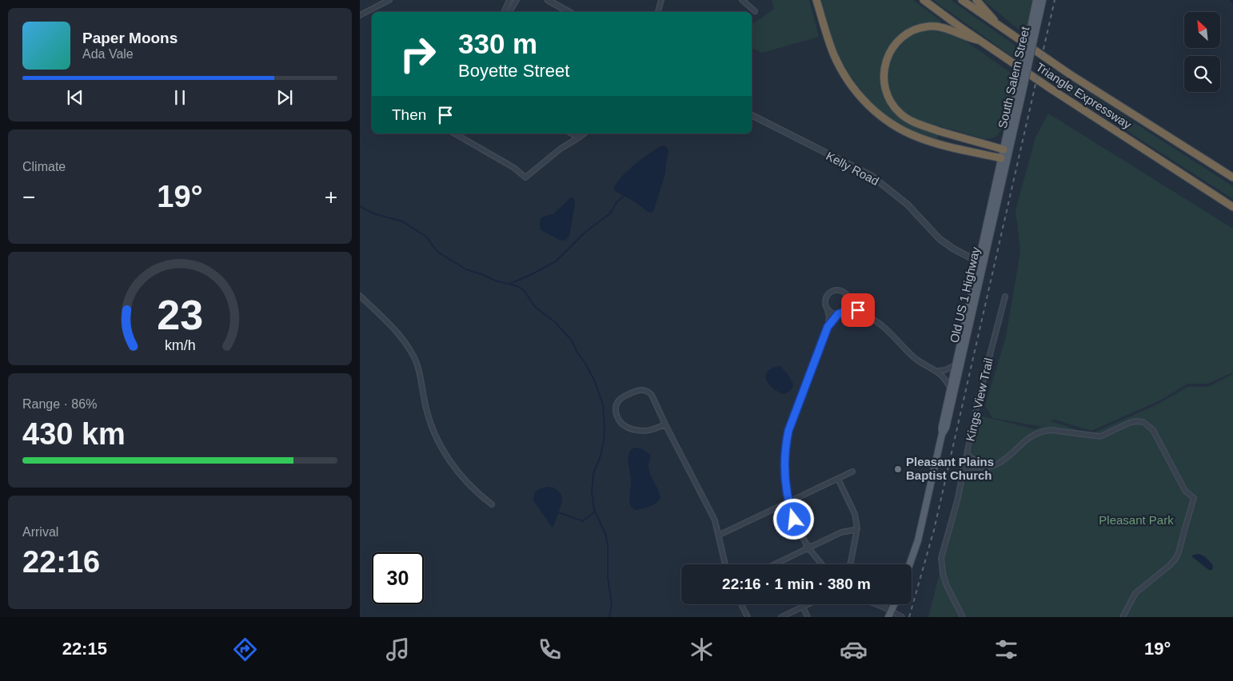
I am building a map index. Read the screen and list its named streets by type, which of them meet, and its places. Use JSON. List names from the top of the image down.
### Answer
{
  "streets": {
    "highway": ["Triangle Expressway"],
    "main road": ["South Salem Street", "Old US 1 Highway"],
    "street": ["Kelly Road", "Kings View Trail"]
  },
  "crossings": [
    ["South Salem Street", "Old US 1 Highway"],
    ["Kelly Road", "Old US 1 Highway"]
  ],
  "parks": ["Pleasant Park"],
  "places": ["Pleasant Plains Baptist Church"],
  "north": "top left",
  "page": {
    "turn": ["330 m", "Boyette Street"],
    "song": ["Paper Moons", "Ada Vale"],
    "then": "Then",
    "tile": [
      "Climate",
      ["Range · 86%", "430 km"],
      ["Arrival", "22:16"]
    ],
    "heat": ["−", "19°", "+"],
    "limit": "30",
    "trip": "22:16 · 1 min · 380 m",
    "tabs": ["22:15", "19°"],
    "gauge": ["23", "km/h"]
  }
}
